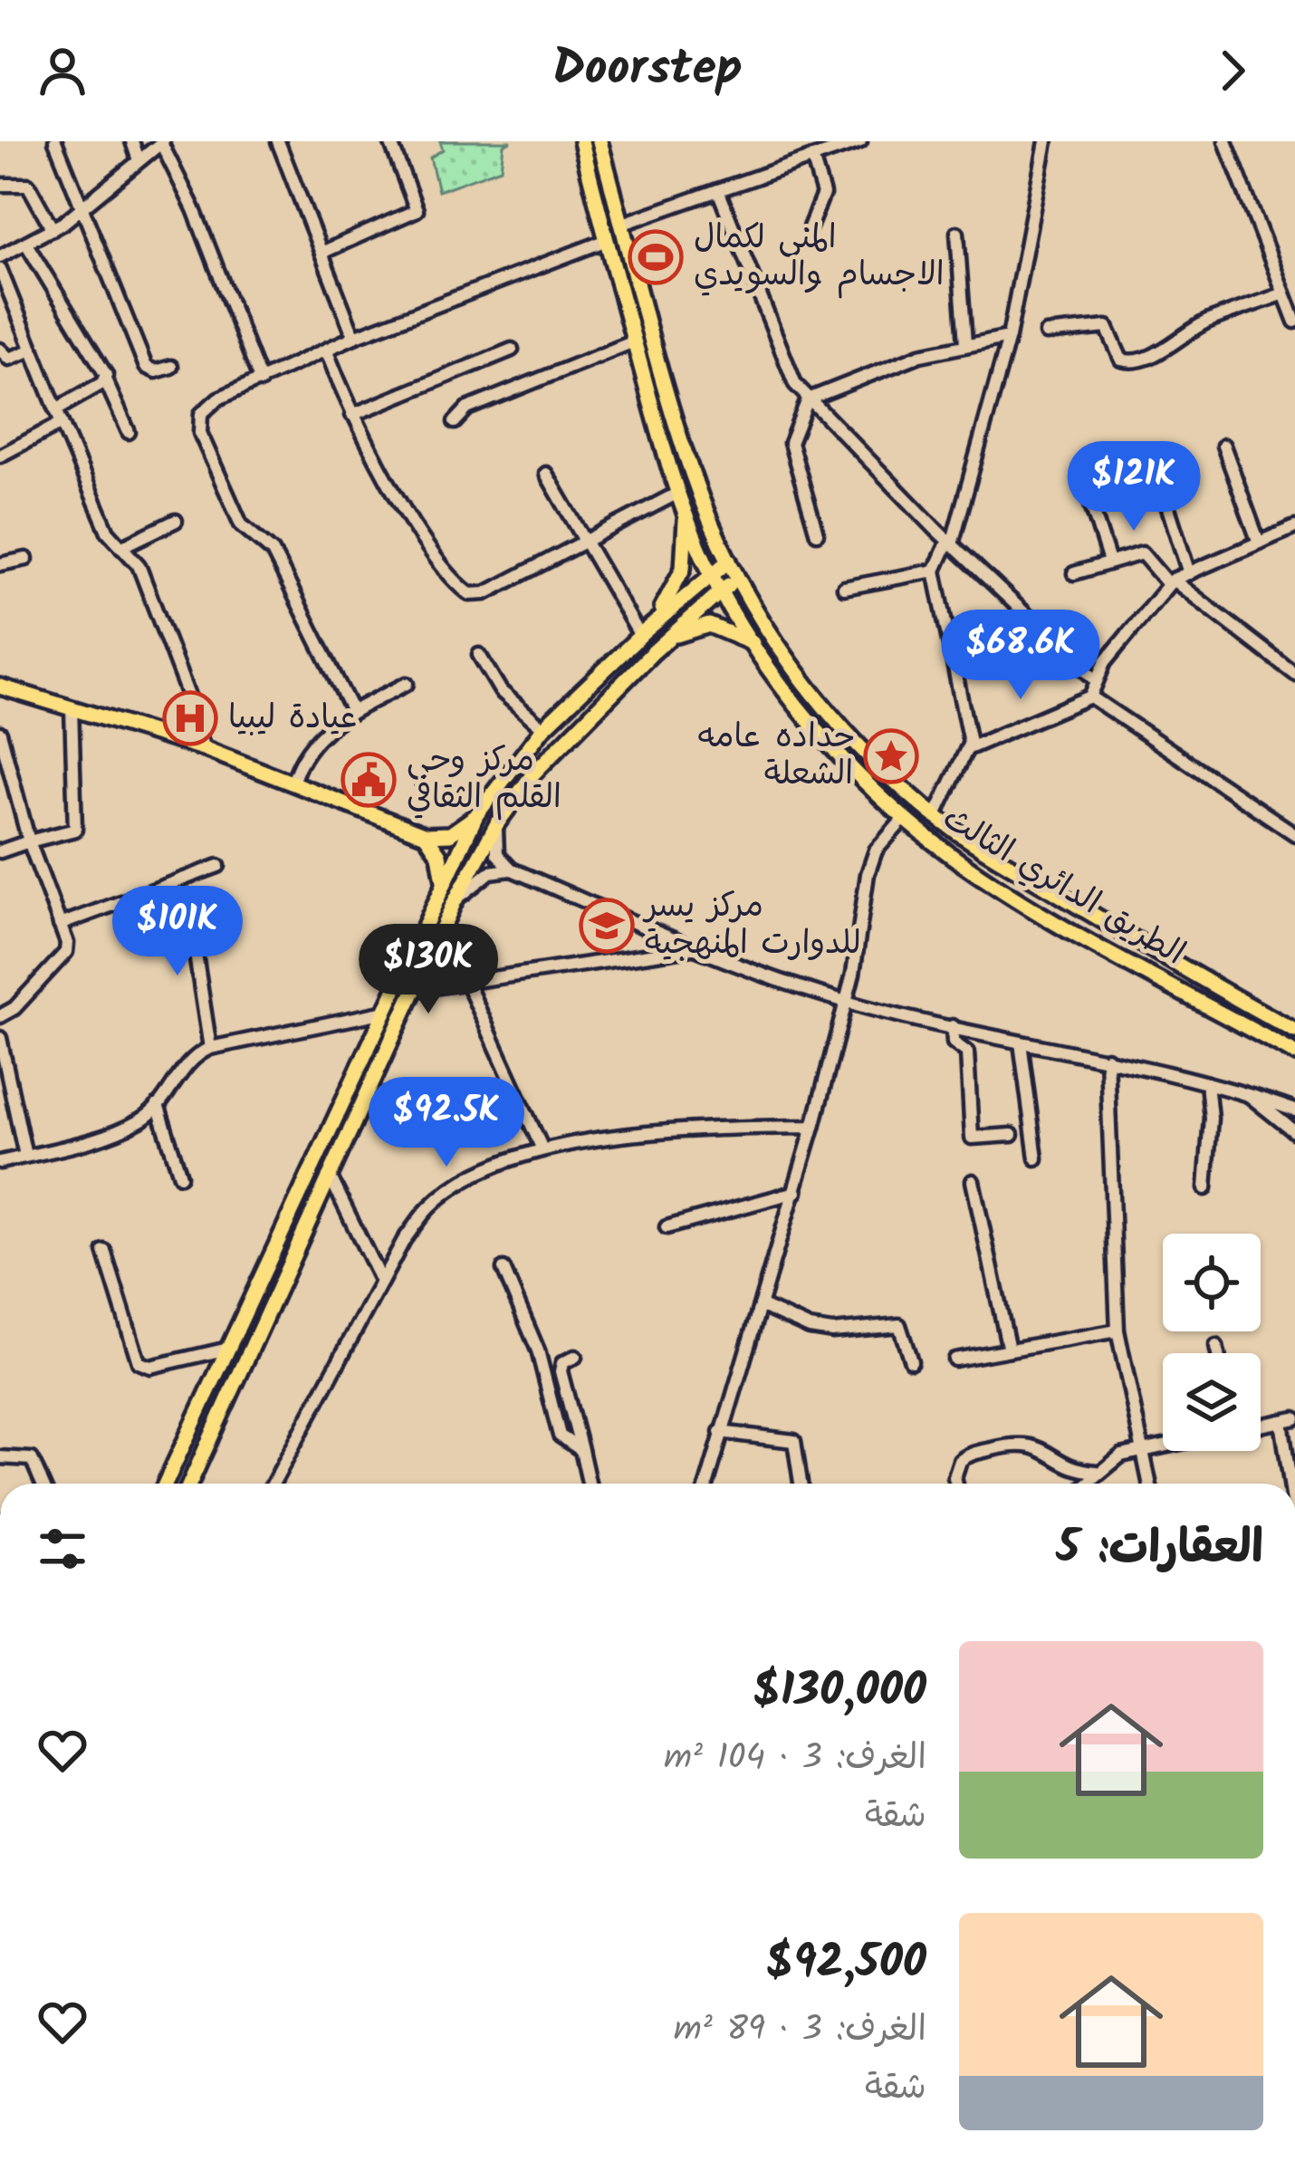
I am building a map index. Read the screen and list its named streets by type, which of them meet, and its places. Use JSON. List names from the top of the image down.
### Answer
{
  "streets": {
    "main road": ["الطريق الدائري الثالث"]
  },
  "places": {
    "sports": ["المنى لكمال الاجسام والسويدي"],
    "hospital": ["عيادة ليبيا"],
    "place": ["حداده عامه الشعلة"],
    "public building": ["مركز وحي القلم الثقافي"],
    "school or university": ["مركز يسر للدوارت المنهجية"]
  },
  "page": {
    "header": "Doorstep",
    "price": [
      "$121K",
      "$68.6K",
      "$101K",
      "$130K",
      "$92.5K"
    ],
    "heading": "العقارات: 5",
    "list": [
      {
        "name": "$130,000",
        "note": "الغرف: 3 · 104 m² · شقة"
      },
      {
        "name": "$92,500",
        "note": "الغرف: 3 · 89 m² · شقة"
      }
    ]
  }
}
